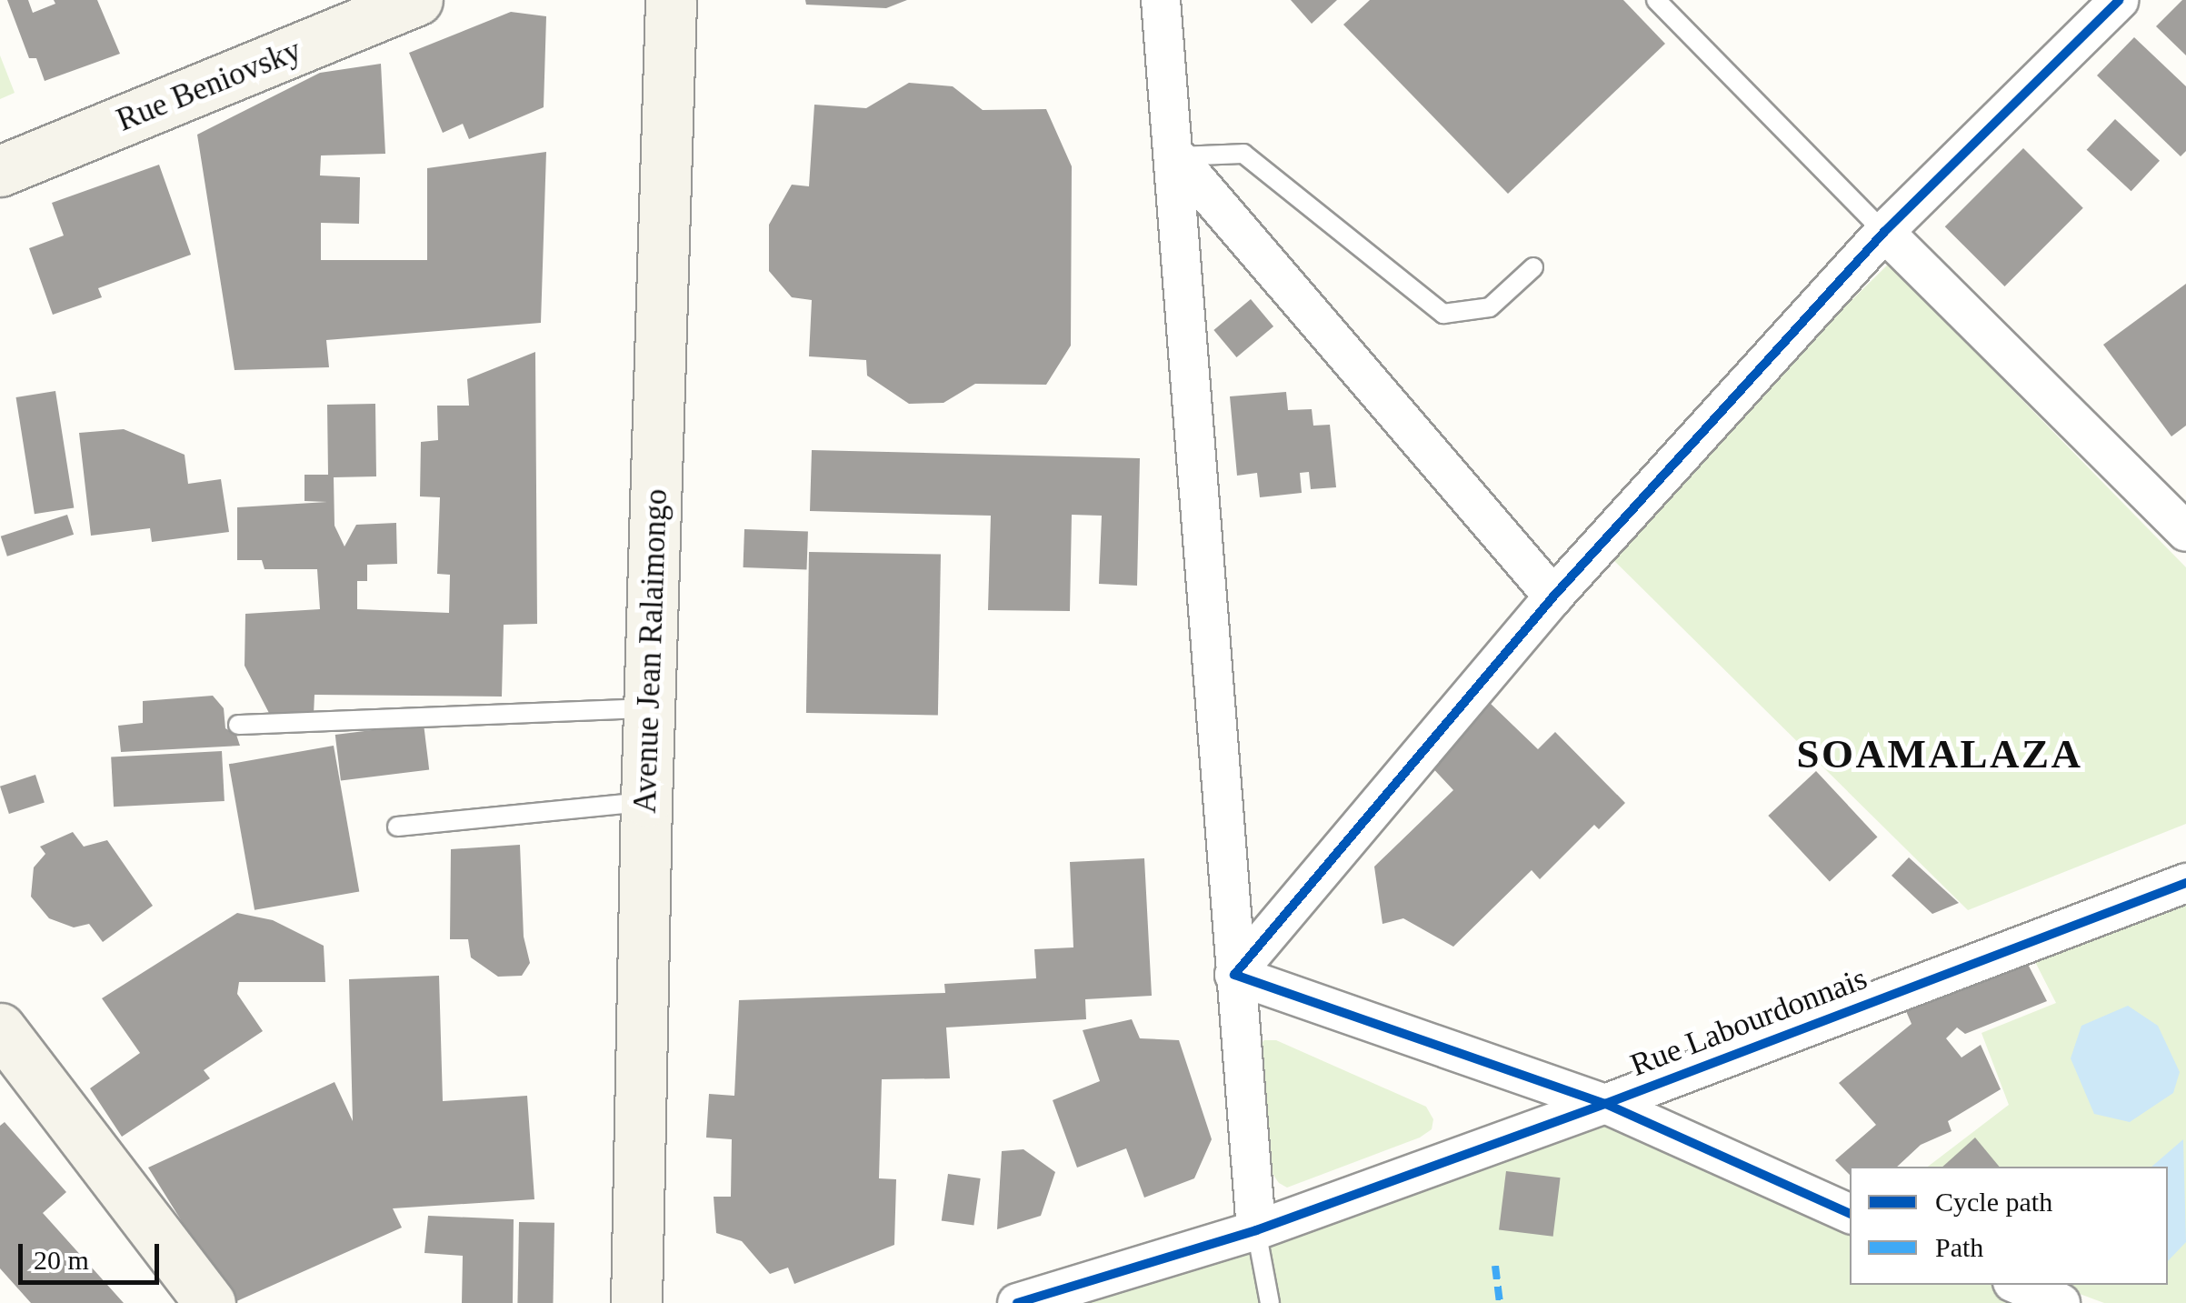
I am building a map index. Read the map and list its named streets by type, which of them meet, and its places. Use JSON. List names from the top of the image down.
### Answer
{
  "streets": {
    "main road": ["Rue Beniovsky", "Avenue Jean Ralaimongo"],
    "street": ["Rue Labourdonnais"]
  },
  "districts": ["SOAMALAZA"],
  "legend": ["Cycle path", "Path"],
  "scale_bar": "20 m"
}
